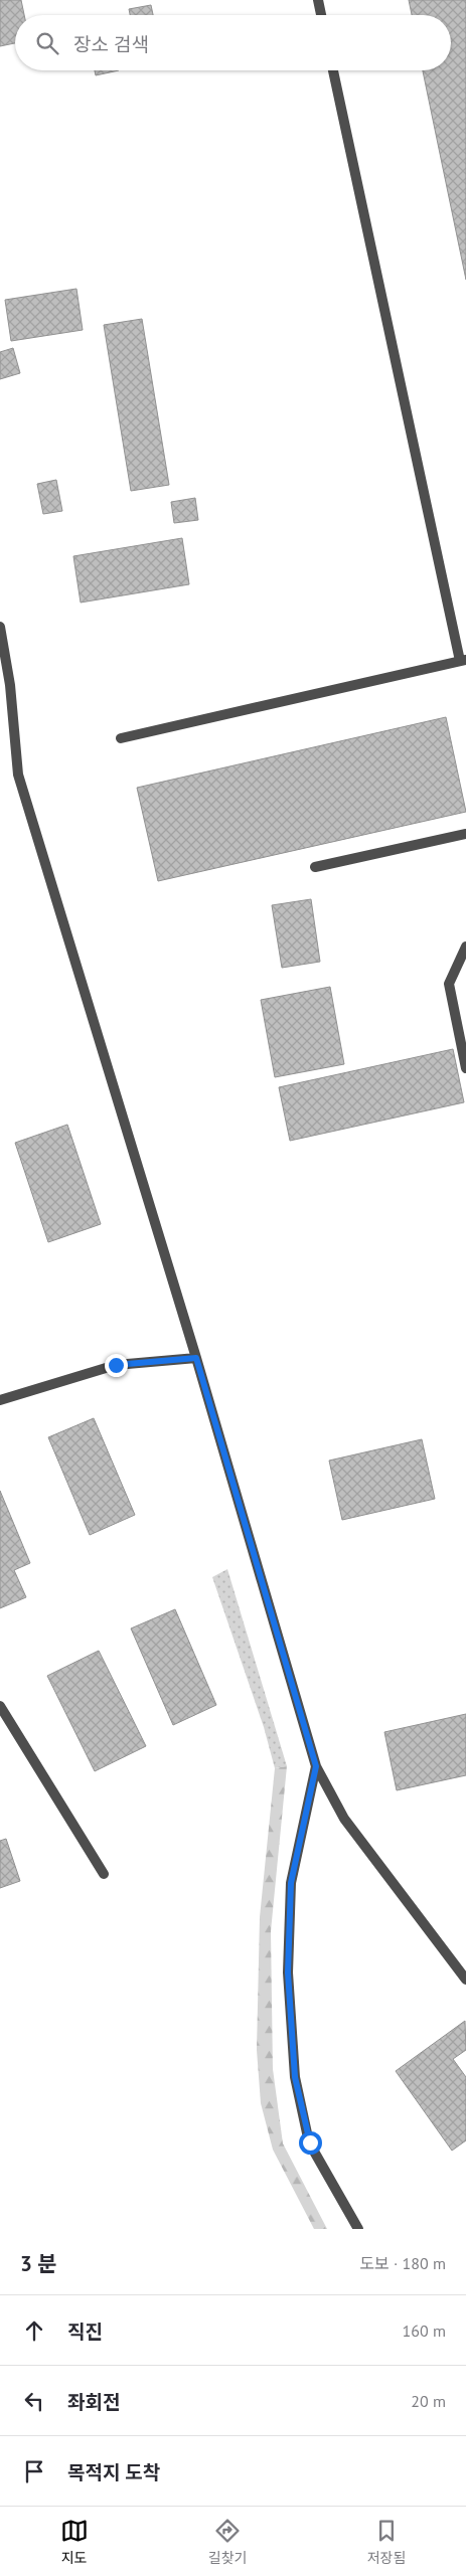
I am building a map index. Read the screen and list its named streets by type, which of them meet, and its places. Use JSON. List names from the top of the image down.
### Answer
{
  "page": {
    "search": "장소 검색",
    "heading": ["3 분", "도보 · 180 m"],
    "list": [
      ["직진", "160 m"],
      ["좌회전", "20 m"],
      "목적지 도착"
    ],
    "nav": ["지도", "길찾기", "저장됨"]
  }
}
